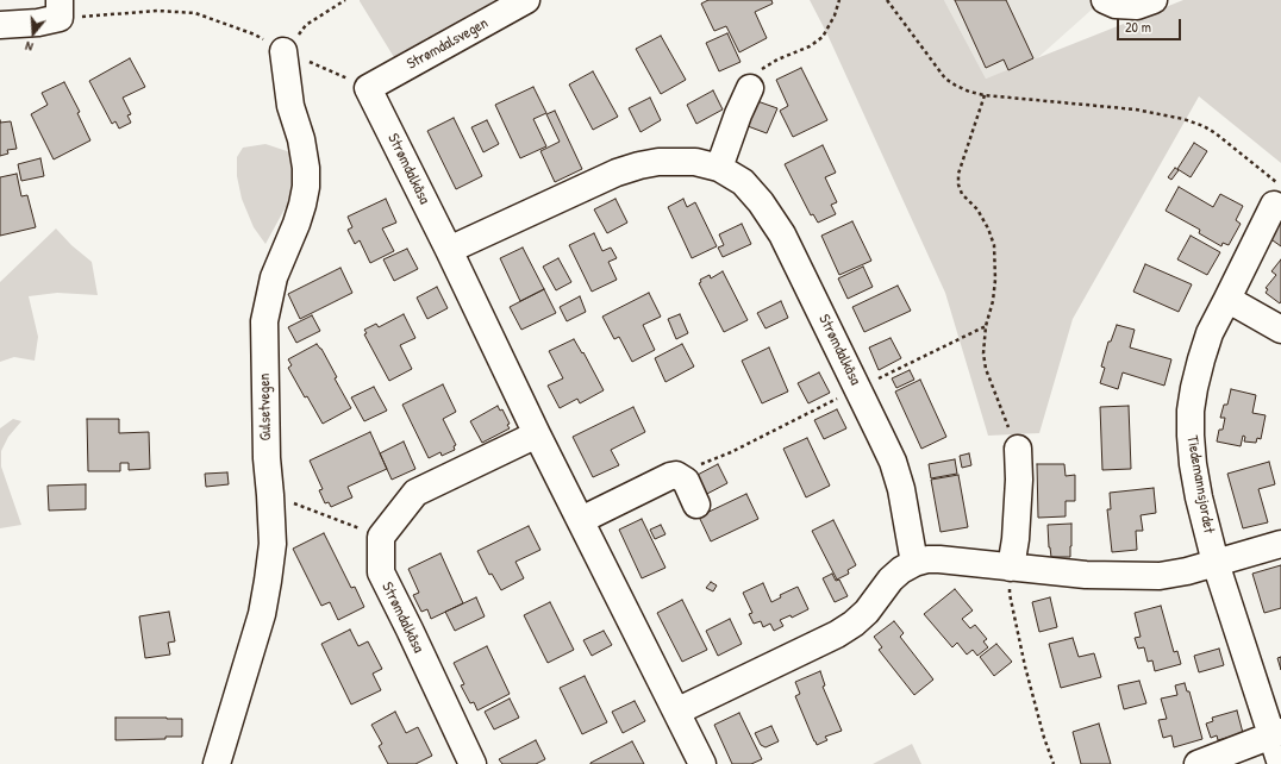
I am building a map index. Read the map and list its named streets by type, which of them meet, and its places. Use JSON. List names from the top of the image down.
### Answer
{
  "streets": {
    "street": [
      "Strømdalsvegen",
      "Strømdalkåsa",
      "Gulsetvegen",
      "Tiedemannsjordet"
    ]
  },
  "crossings": [
    ["Strømdalsvegen", "Strømdalkåsa"]
  ],
  "scale_bar": "20 m",
  "north": "bottom"
}
